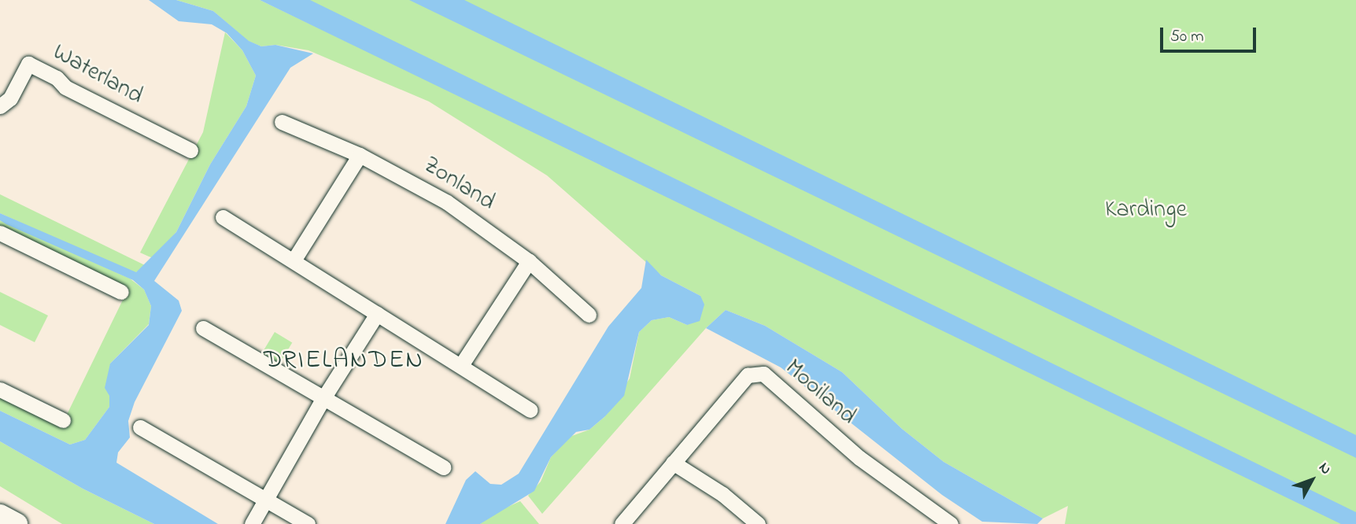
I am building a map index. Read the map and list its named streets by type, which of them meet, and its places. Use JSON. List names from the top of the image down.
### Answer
{
  "streets": {
    "street": ["Waterland", "Zonland", "Mooiland"]
  },
  "districts": ["DRIELANDEN"],
  "parks": ["Kardinge"],
  "scale_bar": "50 m",
  "north": "top right"
}
